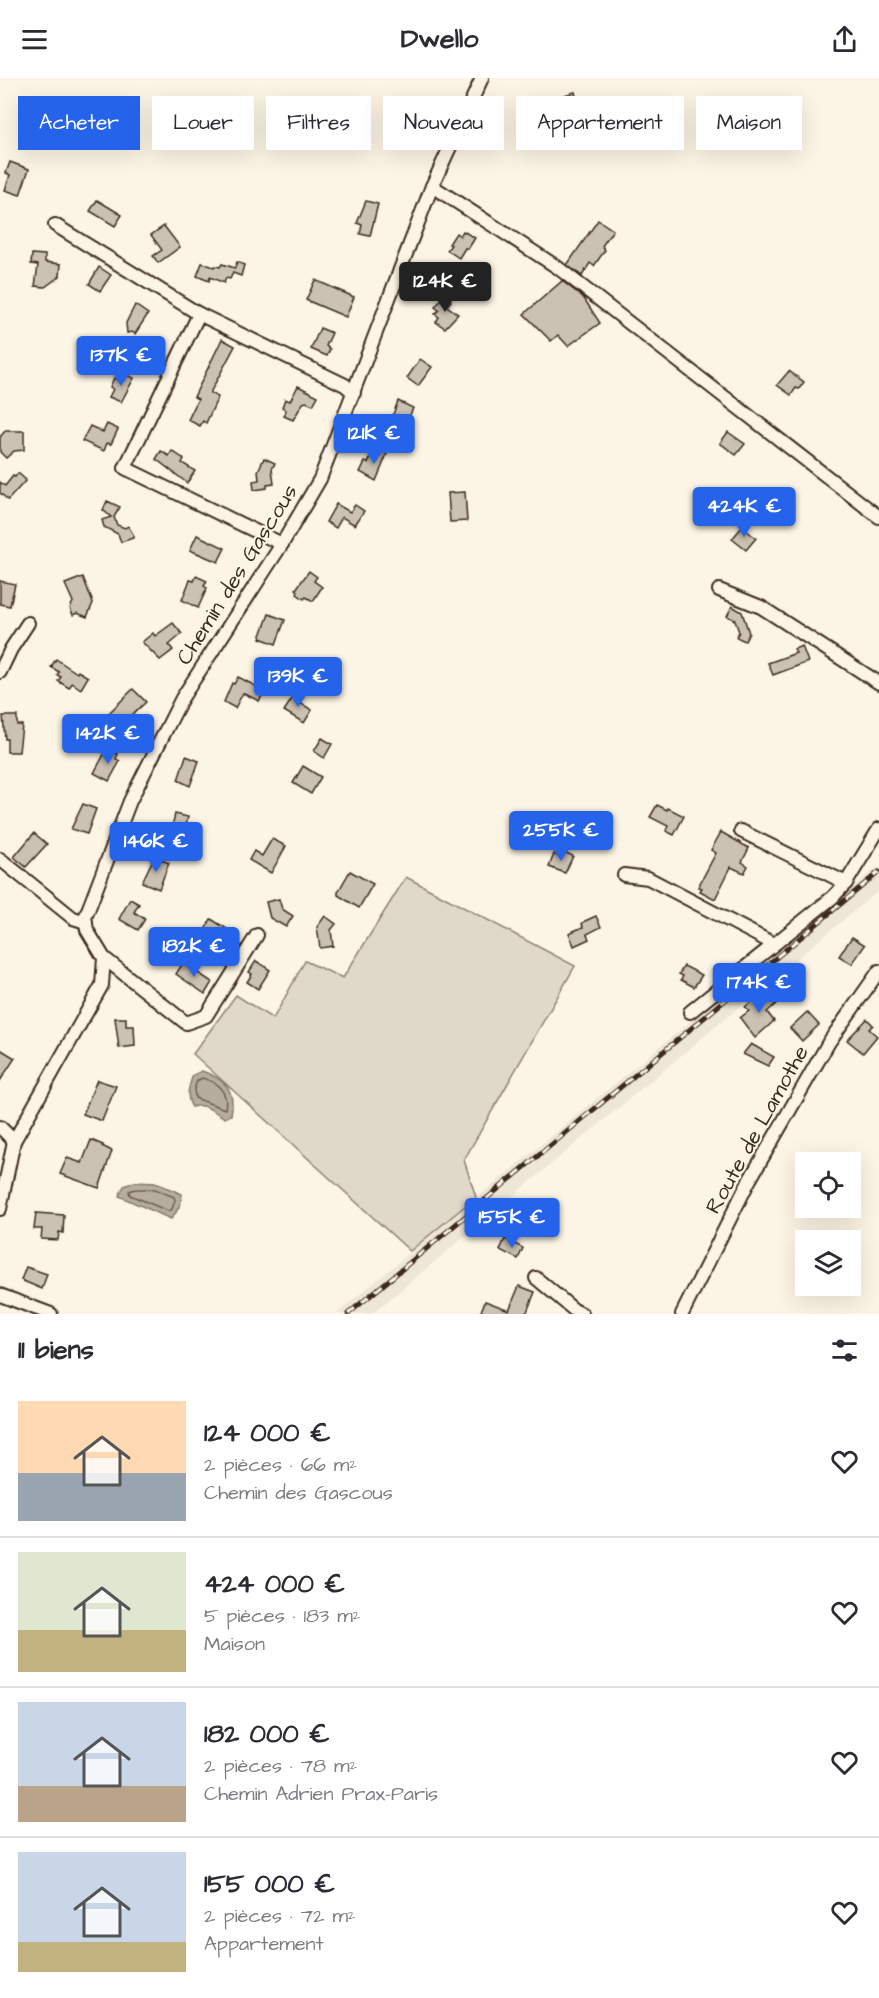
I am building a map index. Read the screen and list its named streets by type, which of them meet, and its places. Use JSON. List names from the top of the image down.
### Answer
{
  "streets": {
    "street": ["Chemin des Gascous", "Route de Lamothe"]
  },
  "page": {
    "header": "Dwello",
    "chip": [
      "Acheter",
      "Louer",
      "Filtres",
      "Nouveau",
      "Appartement",
      "Maison"
    ],
    "price": [
      "124K €",
      "137K €",
      "121K €",
      "424K €",
      "139K €",
      "142K €",
      "255K €",
      "146K €",
      "182K €",
      "174K €",
      "155K €"
    ],
    "heading": "11 biens",
    "list": [
      {
        "name": "124 000 €",
        "note": "2 pièces · 66 m² · Chemin des Gascous"
      },
      {
        "name": "424 000 €",
        "note": "5 pièces · 183 m² · Maison"
      },
      {
        "name": "182 000 €",
        "note": "2 pièces · 78 m² · Chemin Adrien Prax-Paris"
      },
      {
        "name": "155 000 €",
        "note": "2 pièces · 72 m² · Appartement"
      }
    ]
  }
}
